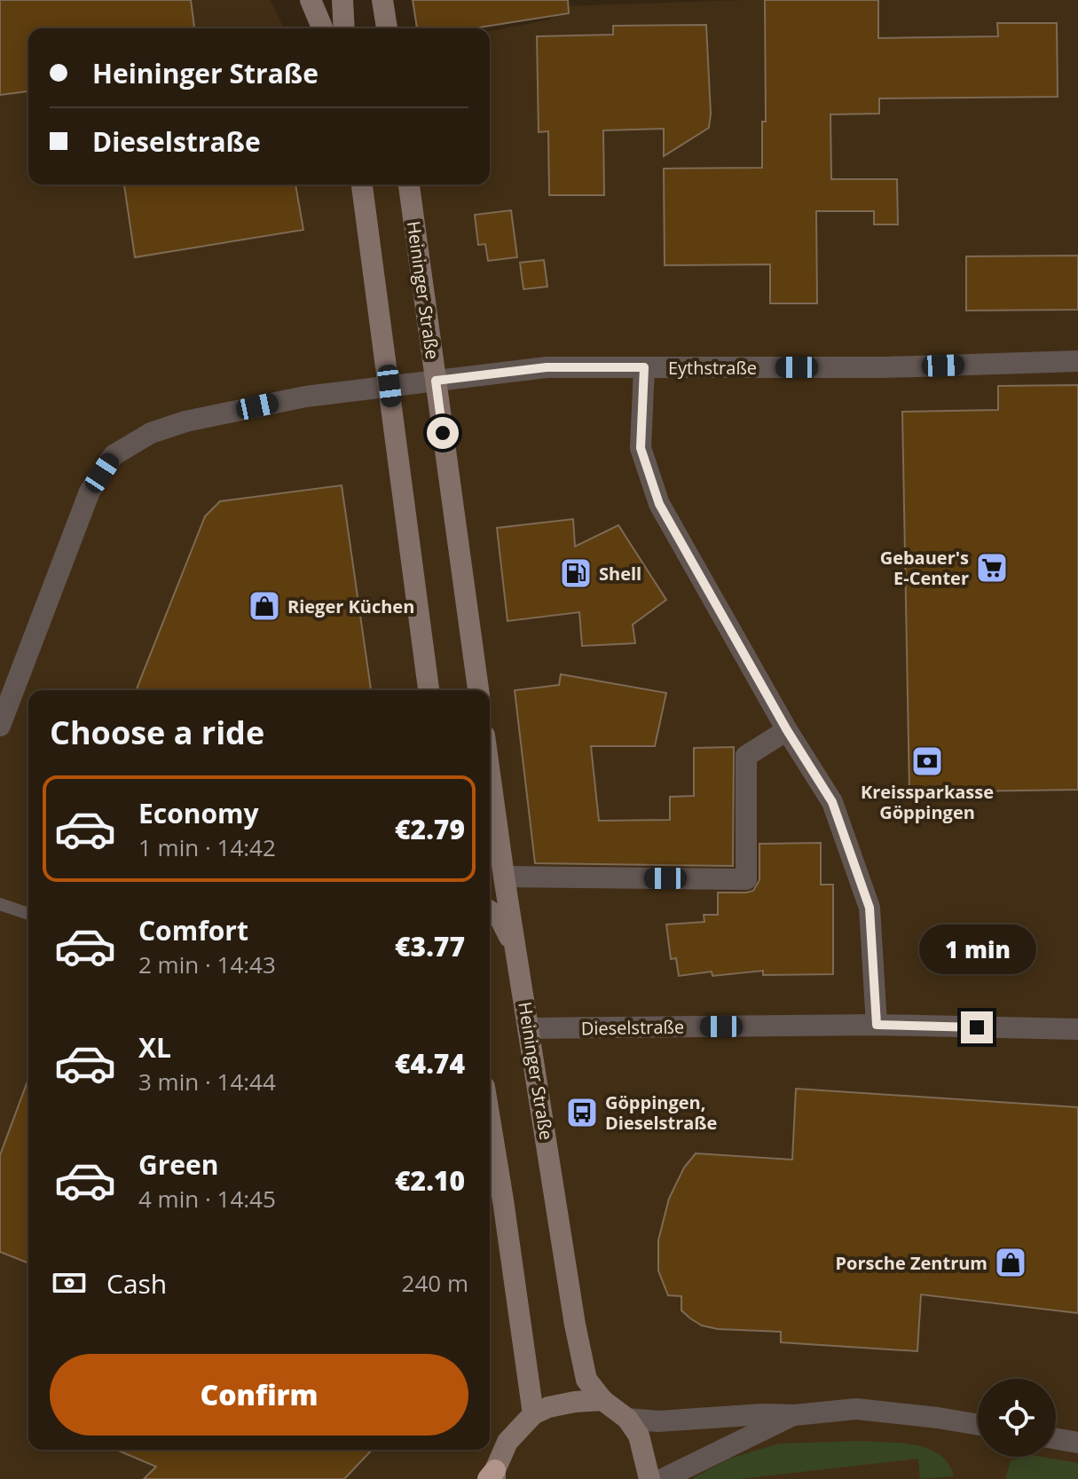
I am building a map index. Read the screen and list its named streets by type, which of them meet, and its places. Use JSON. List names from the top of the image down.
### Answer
{
  "streets": {
    "main road": ["Heininger Straße"],
    "street": ["Eythstraße", "Dieselstraße"]
  },
  "crossings": [
    ["Heininger Straße", "Eythstraße"],
    ["Heininger Straße", "Dieselstraße"]
  ],
  "places": {
    "supermarket": ["Gebauer's E-Center"],
    "fuel station": ["Shell"],
    "shop": ["Rieger Küchen", "Porsche Zentrum"],
    "bank": ["Kreissparkasse Göppingen"],
    "bus stop": ["Göppingen, Dieselstraße"]
  },
  "page": {
    "banner": ["Heininger Straße", "Dieselstraße"],
    "heading": "Choose a ride",
    "list": [
      {
        "name": "Economy",
        "note": "1 min · 14:42",
        "value": "€2.79"
      },
      {
        "name": "Comfort",
        "note": "2 min · 14:43",
        "value": "€3.77"
      },
      {
        "name": "XL",
        "note": "3 min · 14:44",
        "value": "€4.74"
      },
      {
        "name": "Green",
        "note": "4 min · 14:45",
        "value": "€2.10"
      }
    ],
    "bubble": "1 min",
    "pay": ["Cash", "240 m"],
    "buttons": "Confirm"
  }
}
